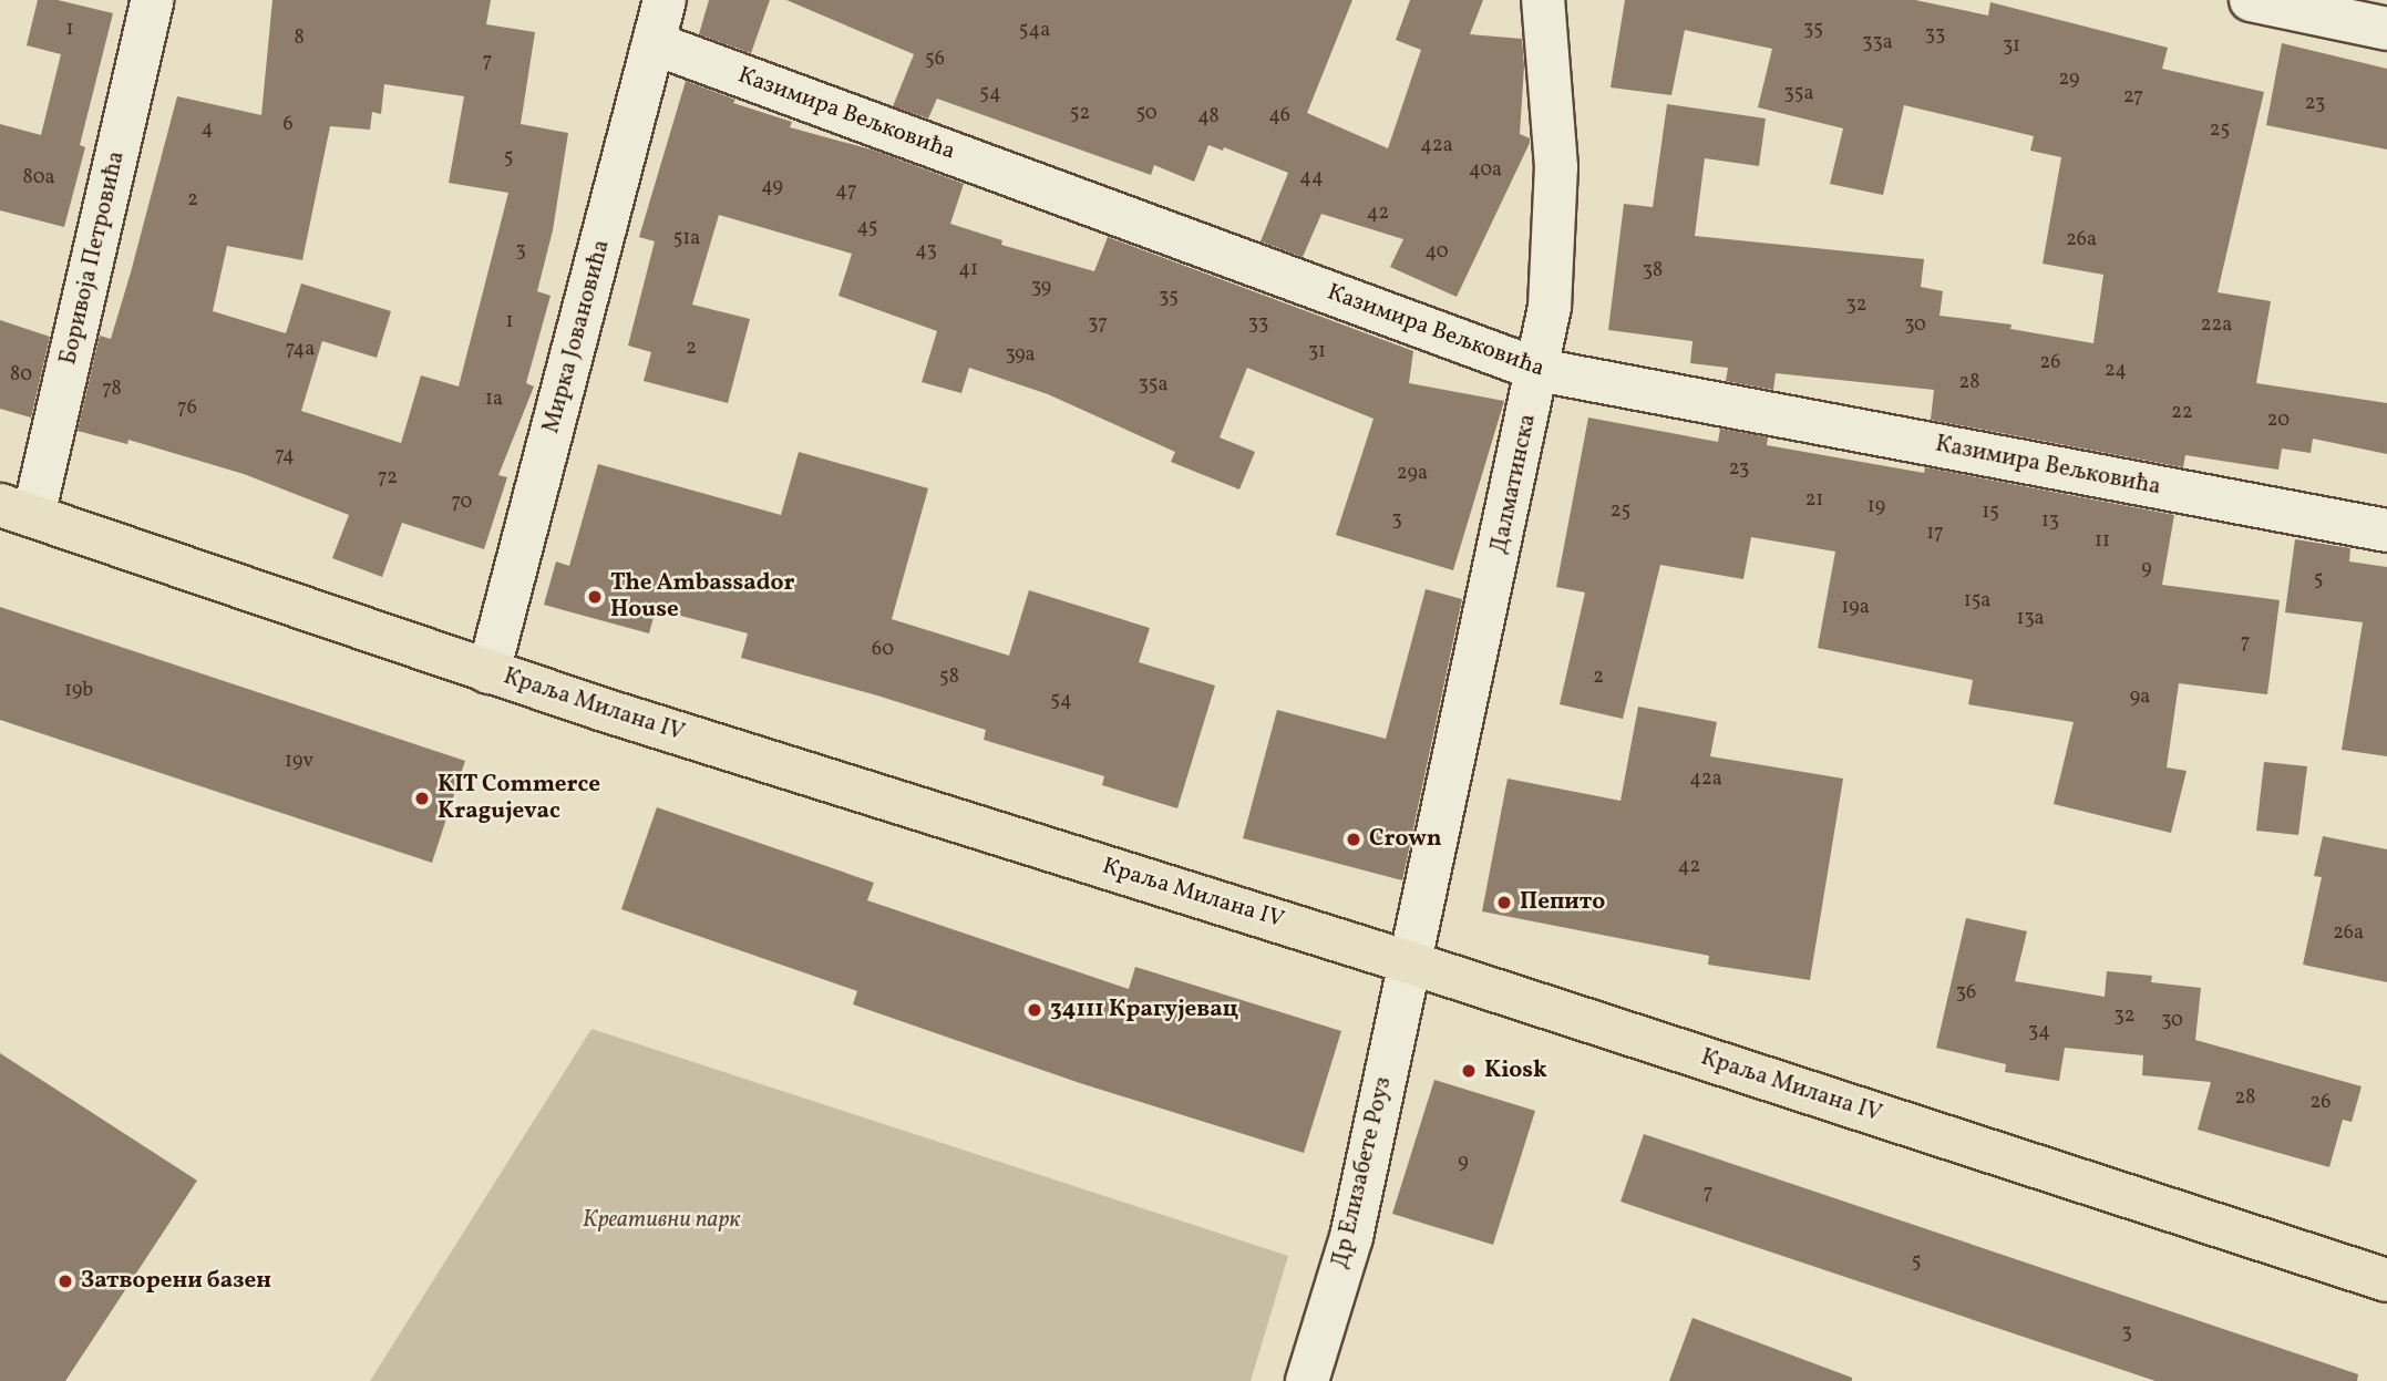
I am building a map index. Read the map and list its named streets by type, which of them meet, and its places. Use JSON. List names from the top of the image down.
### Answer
{
  "streets": {
    "main road": ["Краља Милана IV"],
    "street": [
      "Казимира Вељковића",
      "Боривоја Петровића",
      "Мирка Јовановића",
      "Далматинска",
      "Др Елизабете Роуз"
    ]
  },
  "crossings": [
    ["Казимира Вељковића", "Мирка Јовановића"],
    ["Казимира Вељковића", "Далматинска"],
    ["Боривоја Петровића", "Краља Милана IV"],
    ["Мирка Јовановића", "Краља Милана IV"],
    ["Далматинска", "Краља Милана IV"],
    ["Далматинска", "Др Елизабете Роуз"],
    ["Краља Милана IV", "Др Елизабете Роуз"]
  ],
  "parks": ["Креативни парк"],
  "places": [
    "The Ambassador House",
    "KIT Commerce Kragujevac",
    "Crown",
    "Пепито",
    "34111 Крагујевац",
    "Kiosk",
    "Затворени базен"
  ],
  "house_numbers": [
    "1",
    "35",
    "54a",
    "33",
    "8",
    "33a",
    "31",
    "56",
    "7",
    "29",
    "54",
    "35a",
    "27",
    "23",
    "52",
    "50",
    "46",
    "48",
    "6",
    "4",
    "25",
    "42a",
    "5",
    "40a",
    "80a",
    "44",
    "49",
    "47",
    "2",
    "42",
    "45",
    "51a",
    "26a",
    "3",
    "43",
    "40",
    "41",
    "38",
    "39",
    "35",
    "32",
    "1",
    "37",
    "33",
    "30",
    "22a",
    "2",
    "74a",
    "31",
    "39a",
    "26",
    "24",
    "80",
    "28",
    "35a",
    "78",
    "1a",
    "76",
    "22",
    "20",
    "74",
    "23",
    "29a",
    "72",
    "21",
    "70",
    "19",
    "25",
    "15",
    "3",
    "13",
    "17",
    "11",
    "9",
    "5",
    "15a",
    "19a",
    "13a",
    "7",
    "60",
    "58",
    "2",
    "19b",
    "9a",
    "54",
    "19v",
    "42a",
    "42",
    "26a",
    "36",
    "32",
    "30",
    "34",
    "28",
    "26",
    "9",
    "7",
    "5",
    "3"
  ]
}
